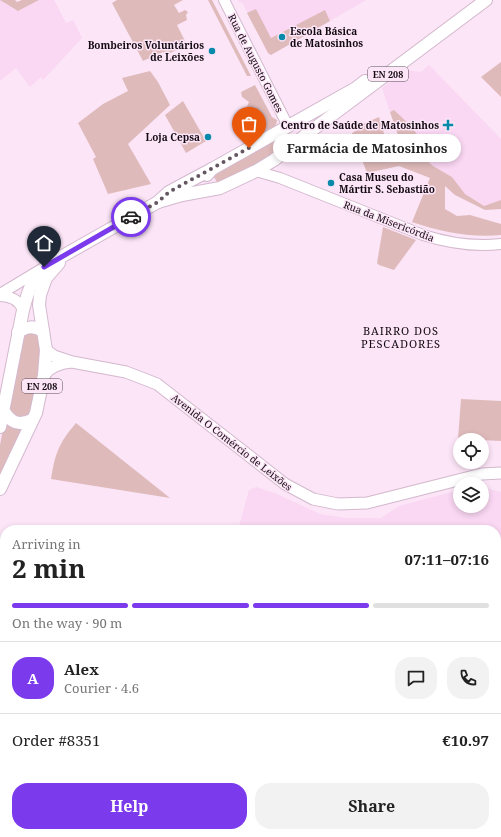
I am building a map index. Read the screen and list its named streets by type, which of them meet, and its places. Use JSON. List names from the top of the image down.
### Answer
{
  "streets": {
    "main road": ["EN 208", "Avenida O Comércio de Leixões"],
    "street": ["Rua de Augusto Gomes", "Rua da Misericórdia"]
  },
  "crossings": [
    ["Rua de Augusto Gomes", "EN 208"],
    ["EN 208", "Avenida O Comércio de Leixões"]
  ],
  "districts": ["BAIRRO DOS PESCADORES"],
  "places": {
    "other": [
      "Escola Básica de Matosinhos",
      "Bombeiros Voluntários de Leixões",
      "Loja Cepsa",
      "Farmácia de Matosinhos",
      "Casa Museu do Mártir S. Sebastião"
    ],
    "health": ["Centro de Saúde de Matosinhos"]
  },
  "page": {
    "bubble": "Farmácia de Matosinhos",
    "heading": ["2 min", "Arriving in", "07:11–07:16"],
    "panel": [
      "Alex",
      "Courier · 4.6",
      "Order #8351",
      "€10.97"
    ],
    "bar": "On the way · 90 m",
    "round": "A",
    "buttons": ["Help", "Share"]
  }
}
